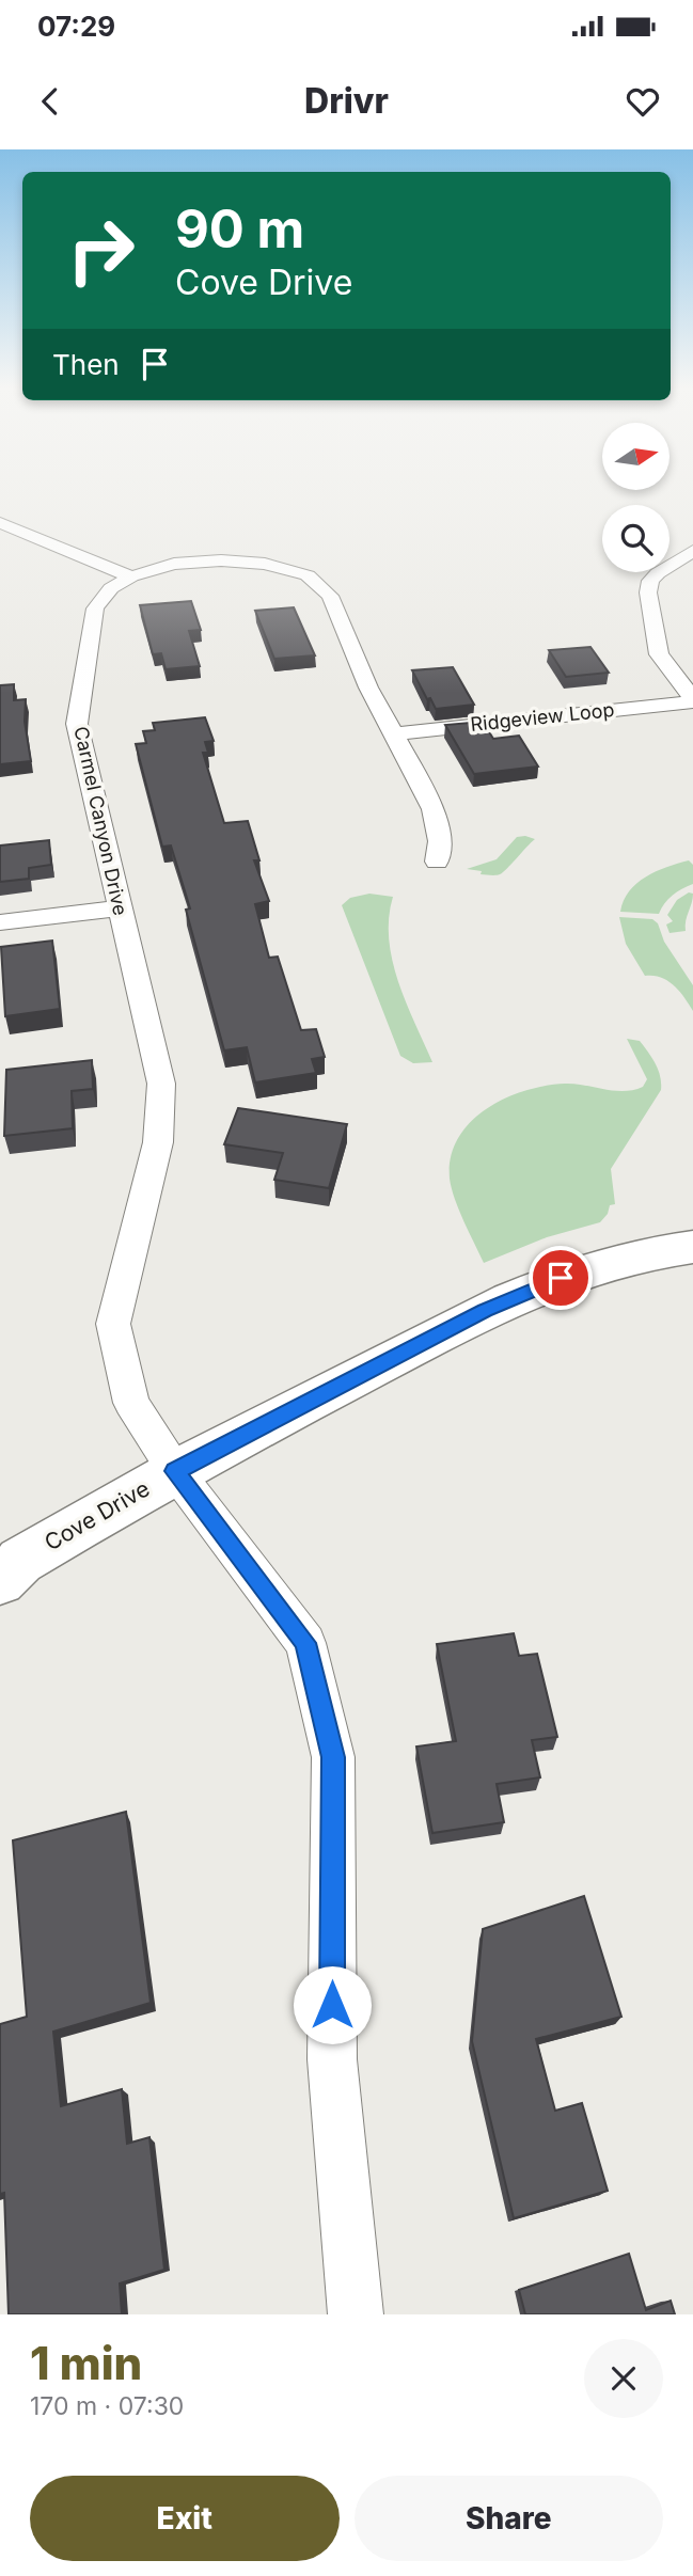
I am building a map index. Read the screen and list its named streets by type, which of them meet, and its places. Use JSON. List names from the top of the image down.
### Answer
{
  "streets": {
    "main road": ["Cove Drive"],
    "street": ["Ridgeview Loop", "Carmel Canyon Drive"]
  },
  "crossings": [
    ["Ridgeview Loop", "Carmel Canyon Drive"],
    ["Carmel Canyon Drive", "Cove Drive"]
  ],
  "north": "right",
  "page": {
    "status": "07:29",
    "header": "Drivr",
    "turn": ["90 m", "Cove Drive"],
    "then": "Then",
    "heading": ["1 min", "170 m · 07:30"],
    "buttons": ["Exit", "Share"]
  }
}
